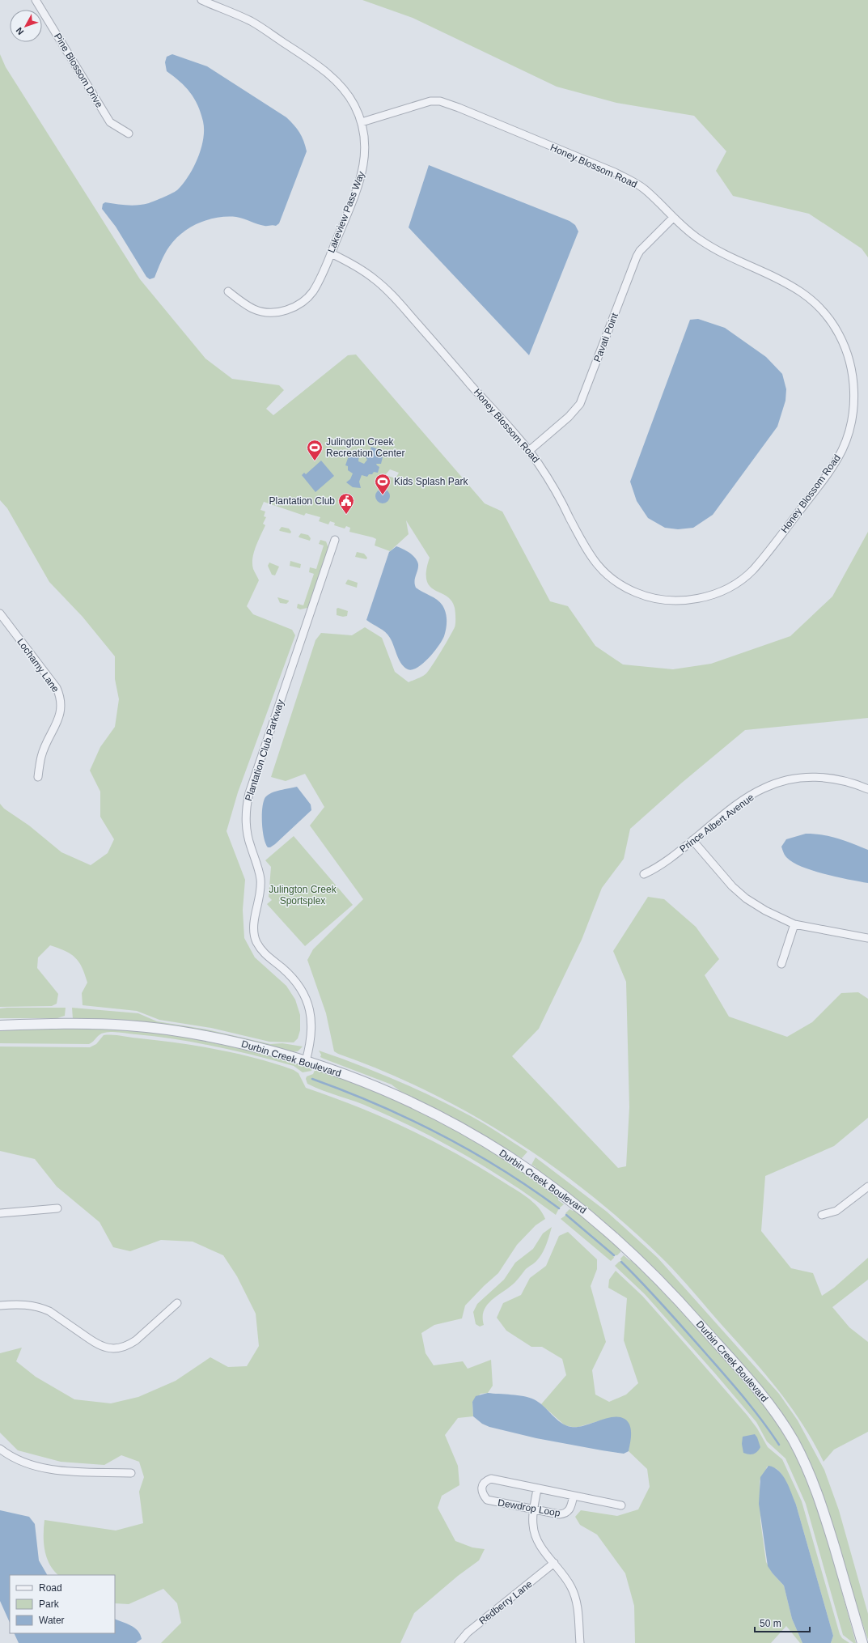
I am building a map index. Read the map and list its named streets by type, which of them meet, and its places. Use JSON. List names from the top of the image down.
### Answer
{
  "streets": {
    "street": [
      "Pine Blossom Drive",
      "Honey Blossom Road",
      "Lakeview Pass Way",
      "Pavati Point",
      "Lochamy Lane",
      "Plantation Club Parkway",
      "Prince Albert Avenue",
      "Durbin Creek Boulevard",
      "Dewdrop Loop",
      "Redberry Lane"
    ]
  },
  "crossings": [
    ["Honey Blossom Road", "Lakeview Pass Way"],
    ["Honey Blossom Road", "Pavati Point"],
    ["Plantation Club Parkway", "Durbin Creek Boulevard"]
  ],
  "parks": ["Julington Creek Sportsplex"],
  "places": {
    "sports": ["Julington Creek Recreation Center", "Kids Splash Park"],
    "public building": ["Plantation Club"]
  },
  "legend": ["Road", "Park", "Water"],
  "scale_bar": "50 m",
  "north": "bottom left"
}
